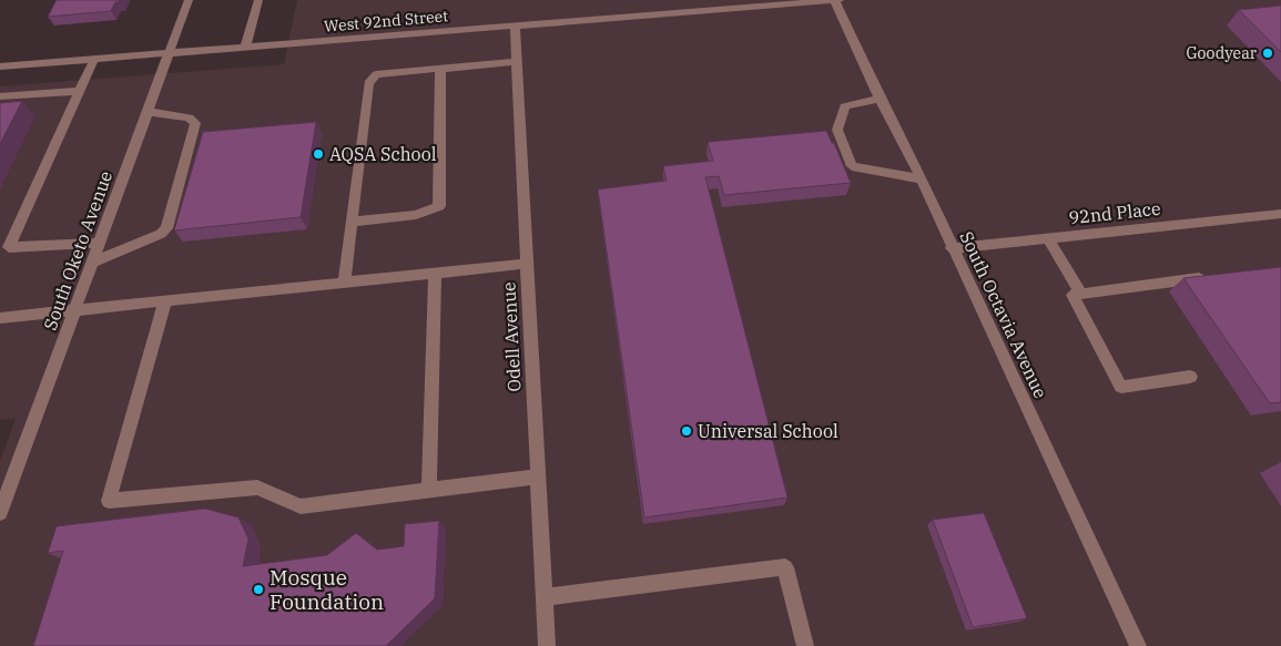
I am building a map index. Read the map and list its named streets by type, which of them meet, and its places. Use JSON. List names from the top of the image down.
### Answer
{
  "streets": {
    "street": [
      "West 92nd Street",
      "92nd Place",
      "South Oketo Avenue",
      "South Octavia Avenue",
      "Odell Avenue"
    ]
  },
  "crossings": [
    ["West 92nd Street", "South Oketo Avenue"],
    ["West 92nd Street", "South Octavia Avenue"],
    ["West 92nd Street", "Odell Avenue"],
    ["92nd Place", "South Octavia Avenue"]
  ],
  "places": [
    "Goodyear",
    "AQSA School",
    "Universal School",
    "Mosque Foundation"
  ]
}
